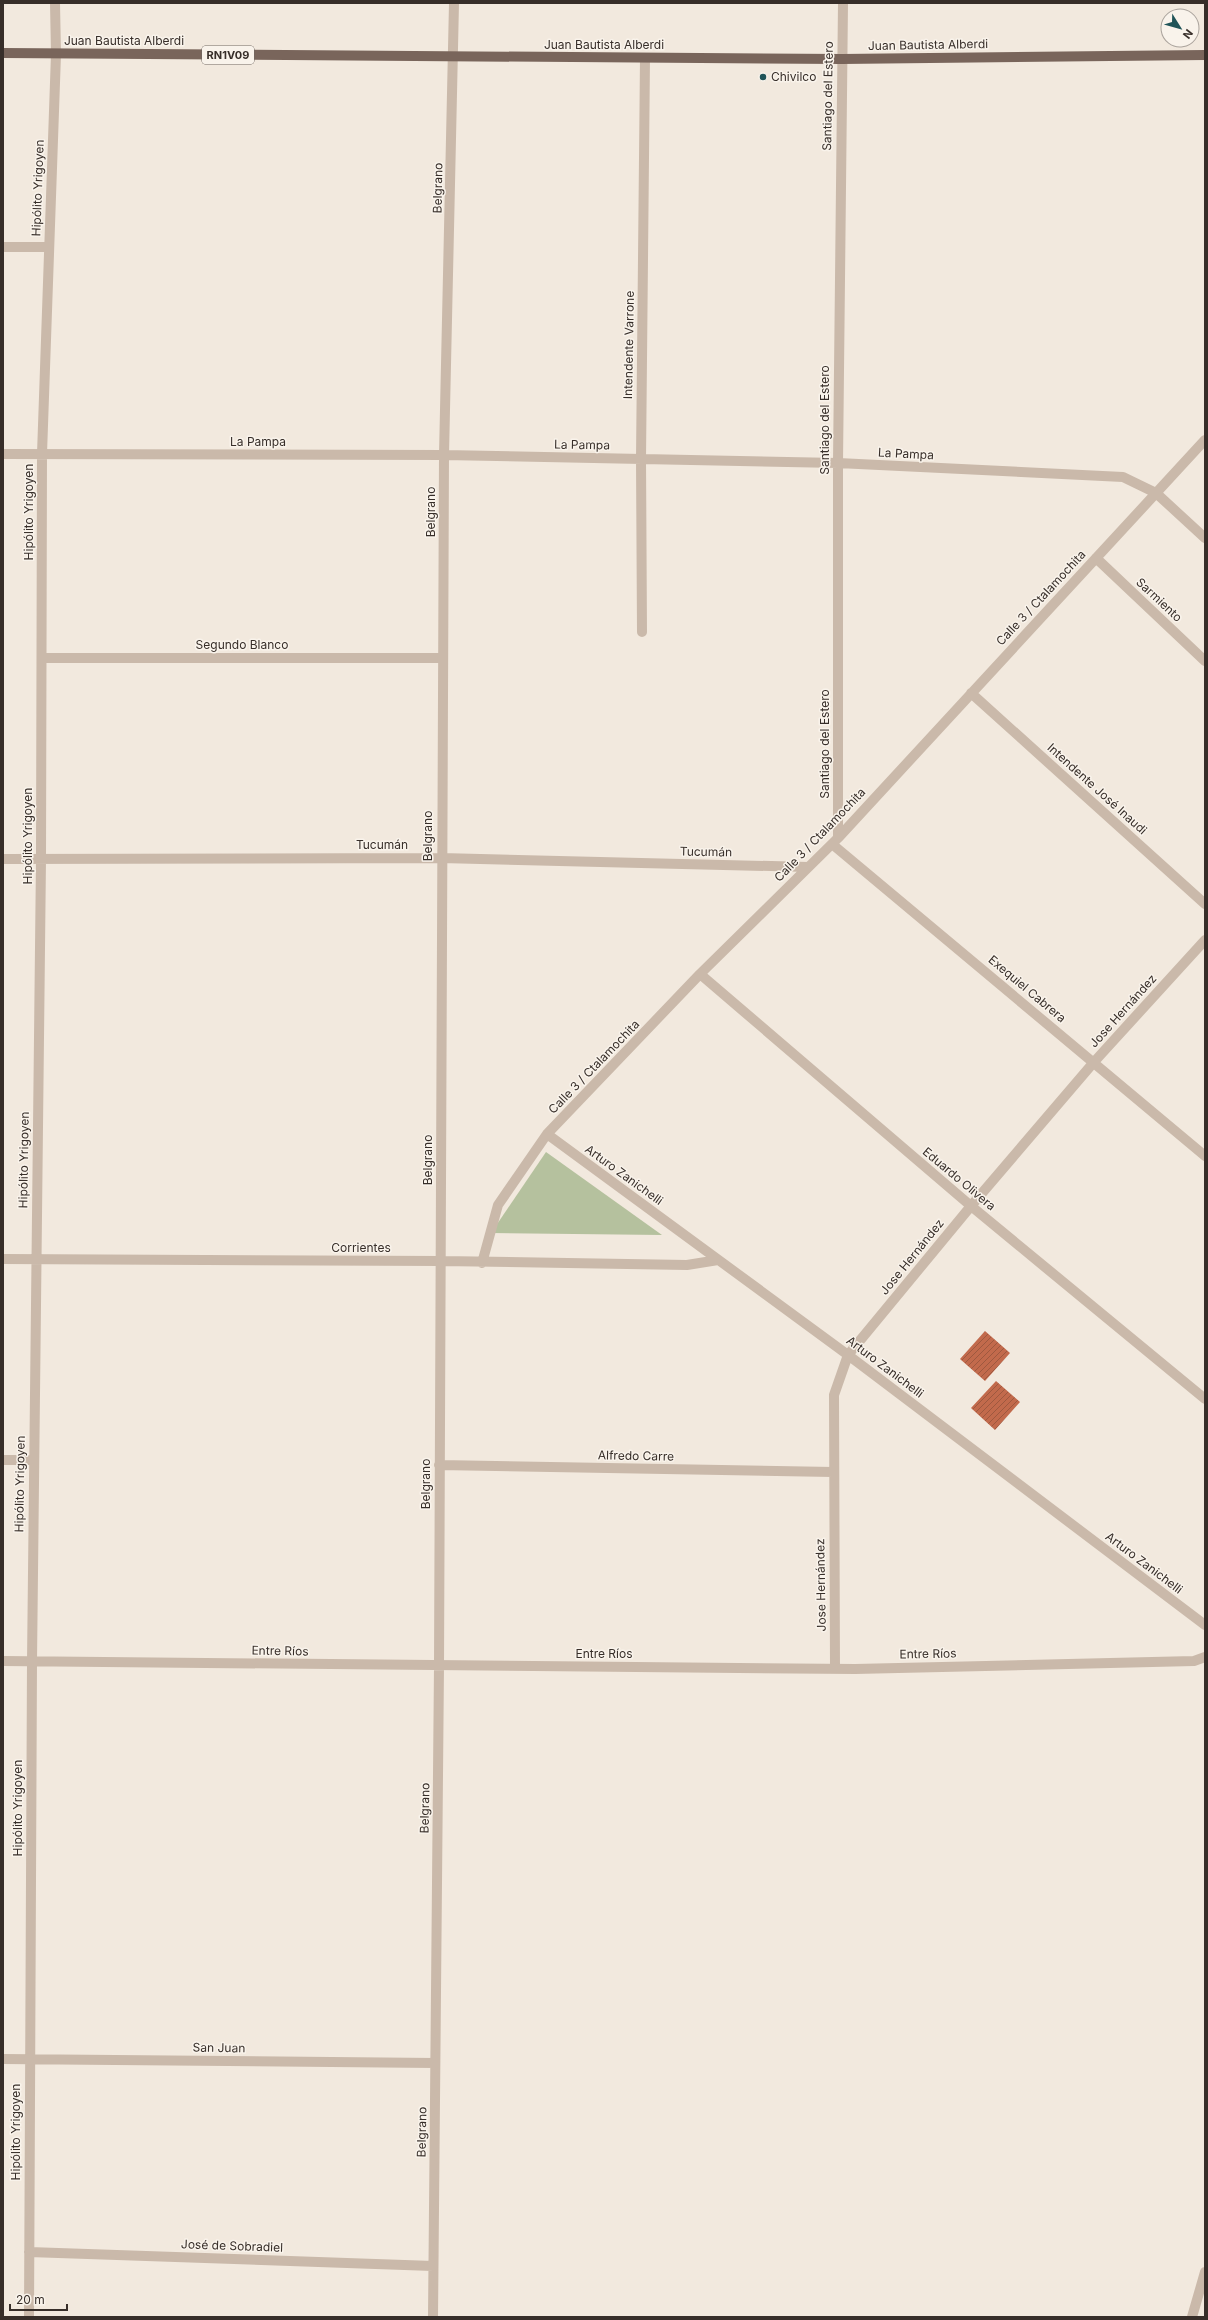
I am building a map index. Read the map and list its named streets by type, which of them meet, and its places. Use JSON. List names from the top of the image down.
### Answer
{
  "streets": {
    "main road": ["Juan Bautista Alberdi", "RN1V09"],
    "street": [
      "Santiago del Estero",
      "Hipólito Yrigoyen",
      "Belgrano",
      "Intendente Varrone",
      "La Pampa",
      "Calle 3 / Ctalamochita",
      "Sarmiento",
      "Segundo Blanco",
      "Intendente José Inaudi",
      "Tucumán",
      "Exequiel Cabrera",
      "Jose Hernández",
      "Arturo Zanichelli",
      "Eduardo Olivera",
      "Corrientes",
      "Alfredo Carre",
      "Entre Ríos",
      "San Juan",
      "José de Sobradiel"
    ]
  },
  "crossings": [
    ["Juan Bautista Alberdi", "Santiago del Estero"],
    ["Juan Bautista Alberdi", "Hipólito Yrigoyen"],
    ["Juan Bautista Alberdi", "Belgrano"],
    ["Juan Bautista Alberdi", "Intendente Varrone"],
    ["Santiago del Estero", "La Pampa"],
    ["Santiago del Estero", "Calle 3 / Ctalamochita"],
    ["Santiago del Estero", "Exequiel Cabrera"],
    ["Hipólito Yrigoyen", "La Pampa"],
    ["Hipólito Yrigoyen", "Segundo Blanco"],
    ["Hipólito Yrigoyen", "Tucumán"],
    ["Hipólito Yrigoyen", "Corrientes"],
    ["Hipólito Yrigoyen", "Entre Ríos"],
    ["Hipólito Yrigoyen", "San Juan"],
    ["Hipólito Yrigoyen", "José de Sobradiel"],
    ["Belgrano", "La Pampa"],
    ["Belgrano", "Segundo Blanco"],
    ["Belgrano", "Tucumán"],
    ["Belgrano", "Corrientes"],
    ["Belgrano", "Alfredo Carre"],
    ["Belgrano", "Entre Ríos"],
    ["Belgrano", "San Juan"],
    ["Belgrano", "José de Sobradiel"],
    ["Intendente Varrone", "La Pampa"],
    ["La Pampa", "Calle 3 / Ctalamochita"],
    ["Calle 3 / Ctalamochita", "Sarmiento"],
    ["Calle 3 / Ctalamochita", "Intendente José Inaudi"],
    ["Calle 3 / Ctalamochita", "Tucumán"],
    ["Calle 3 / Ctalamochita", "Exequiel Cabrera"],
    ["Calle 3 / Ctalamochita", "Arturo Zanichelli"],
    ["Calle 3 / Ctalamochita", "Eduardo Olivera"],
    ["Calle 3 / Ctalamochita", "Corrientes"],
    ["Exequiel Cabrera", "Jose Hernández"],
    ["Jose Hernández", "Arturo Zanichelli"],
    ["Jose Hernández", "Eduardo Olivera"],
    ["Jose Hernández", "Alfredo Carre"],
    ["Jose Hernández", "Entre Ríos"],
    ["Arturo Zanichelli", "Corrientes"]
  ],
  "places": ["Chivilco"],
  "scale_bar": "20 m",
  "north": "bottom right"
}
